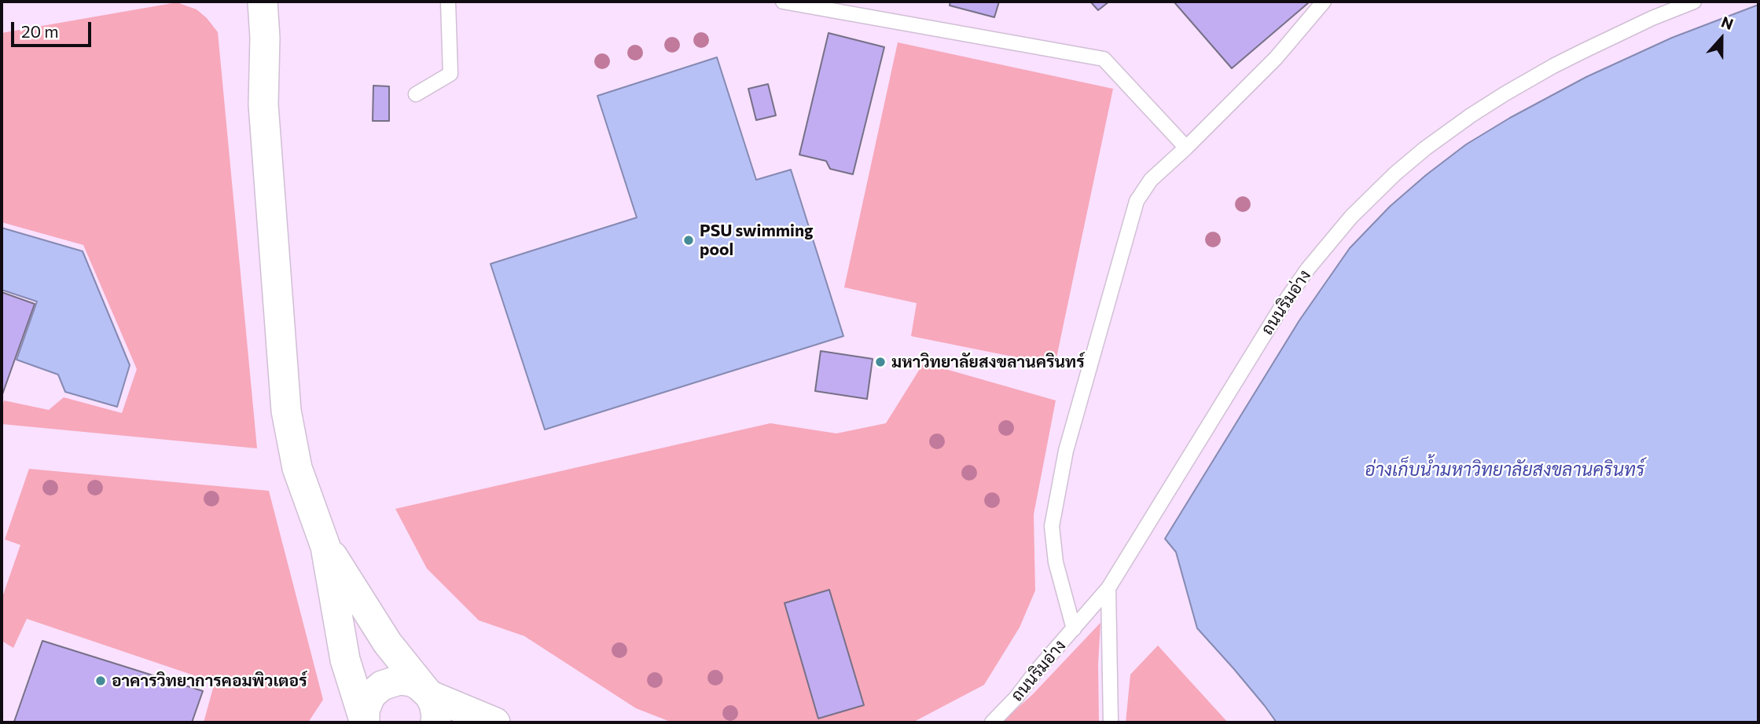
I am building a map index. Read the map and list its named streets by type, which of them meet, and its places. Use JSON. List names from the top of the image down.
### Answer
{
  "streets": {
    "lane": ["ถนนริมอ่าง"]
  },
  "water": ["อ่างเก็บน้ำมหาวิทยาลัยสงขลานครินทร์"],
  "places": ["PSU swimming pool", "มหาวิทยาลัยสงขลานครินทร์", "อาคารวิทยาการคอมพิวเตอร์"],
  "scale_bar": "20 m",
  "north": "top"
}
